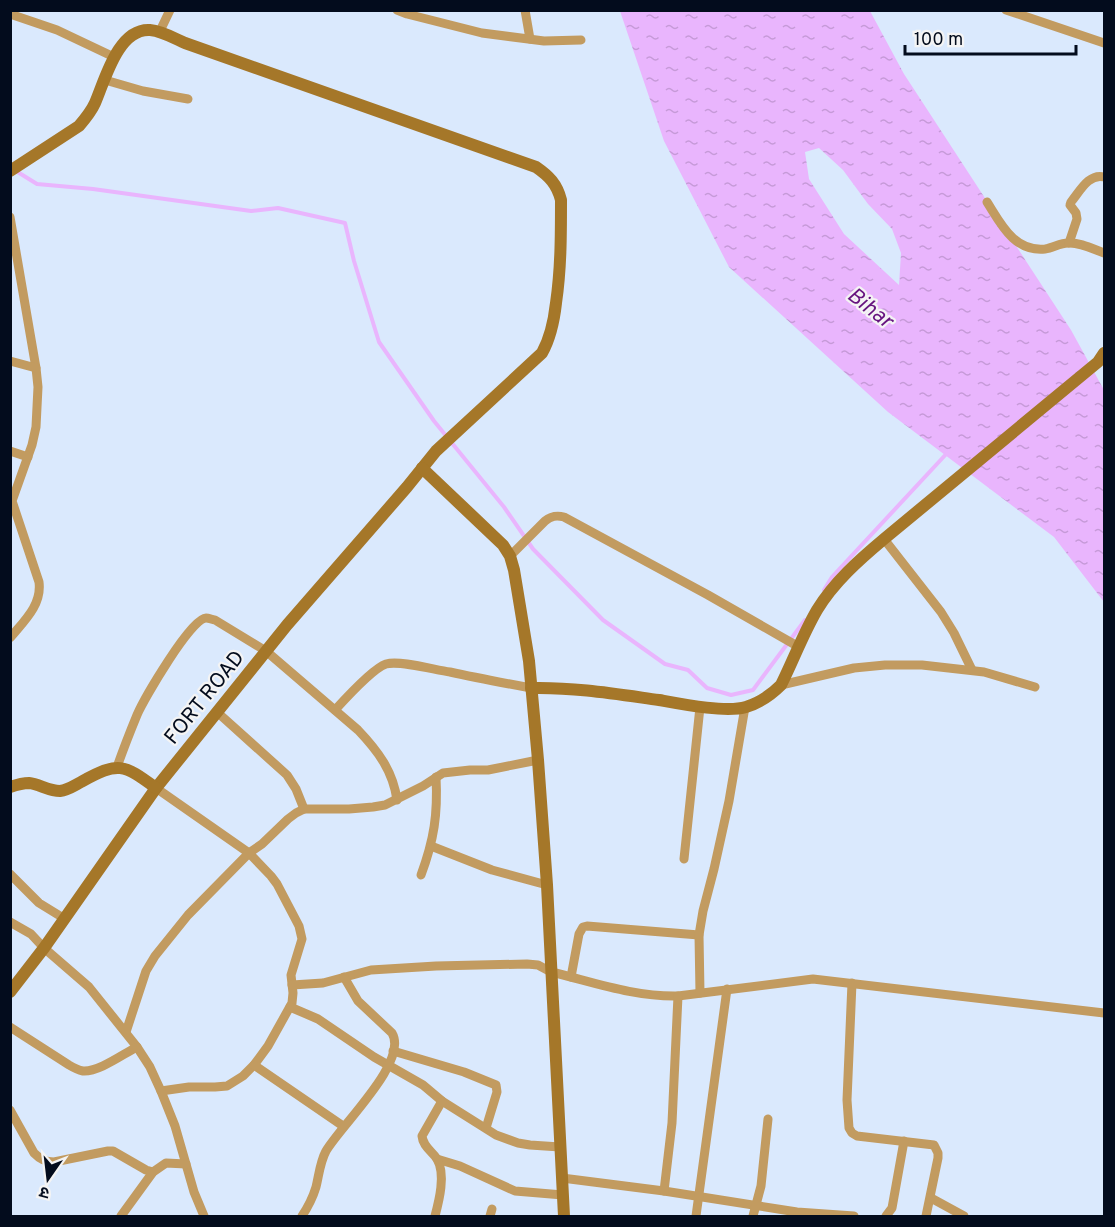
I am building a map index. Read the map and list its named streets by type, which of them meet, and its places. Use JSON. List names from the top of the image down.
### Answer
{
  "streets": {
    "street": ["FORT ROAD"]
  },
  "water": ["Bihar"],
  "scale_bar": "100 m",
  "north": "bottom"
}
